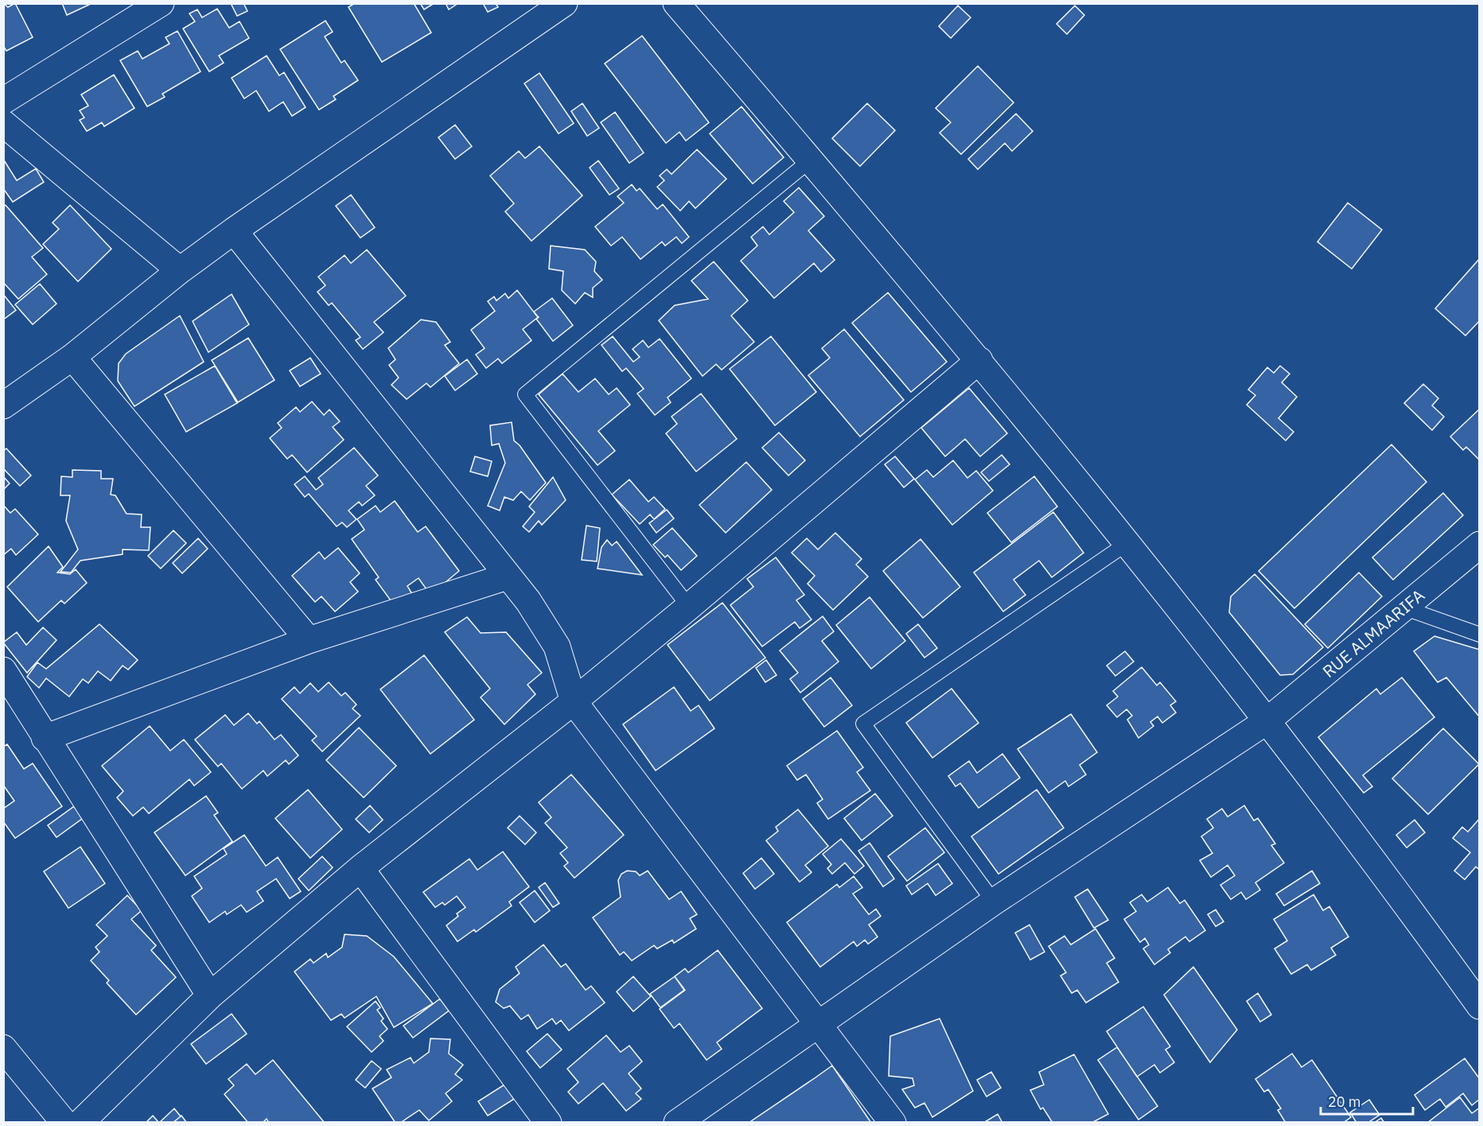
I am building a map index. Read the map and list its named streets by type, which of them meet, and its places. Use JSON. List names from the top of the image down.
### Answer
{
  "streets": {
    "street": ["RUE ALMAARIFA"]
  },
  "scale_bar": "20 m"
}
